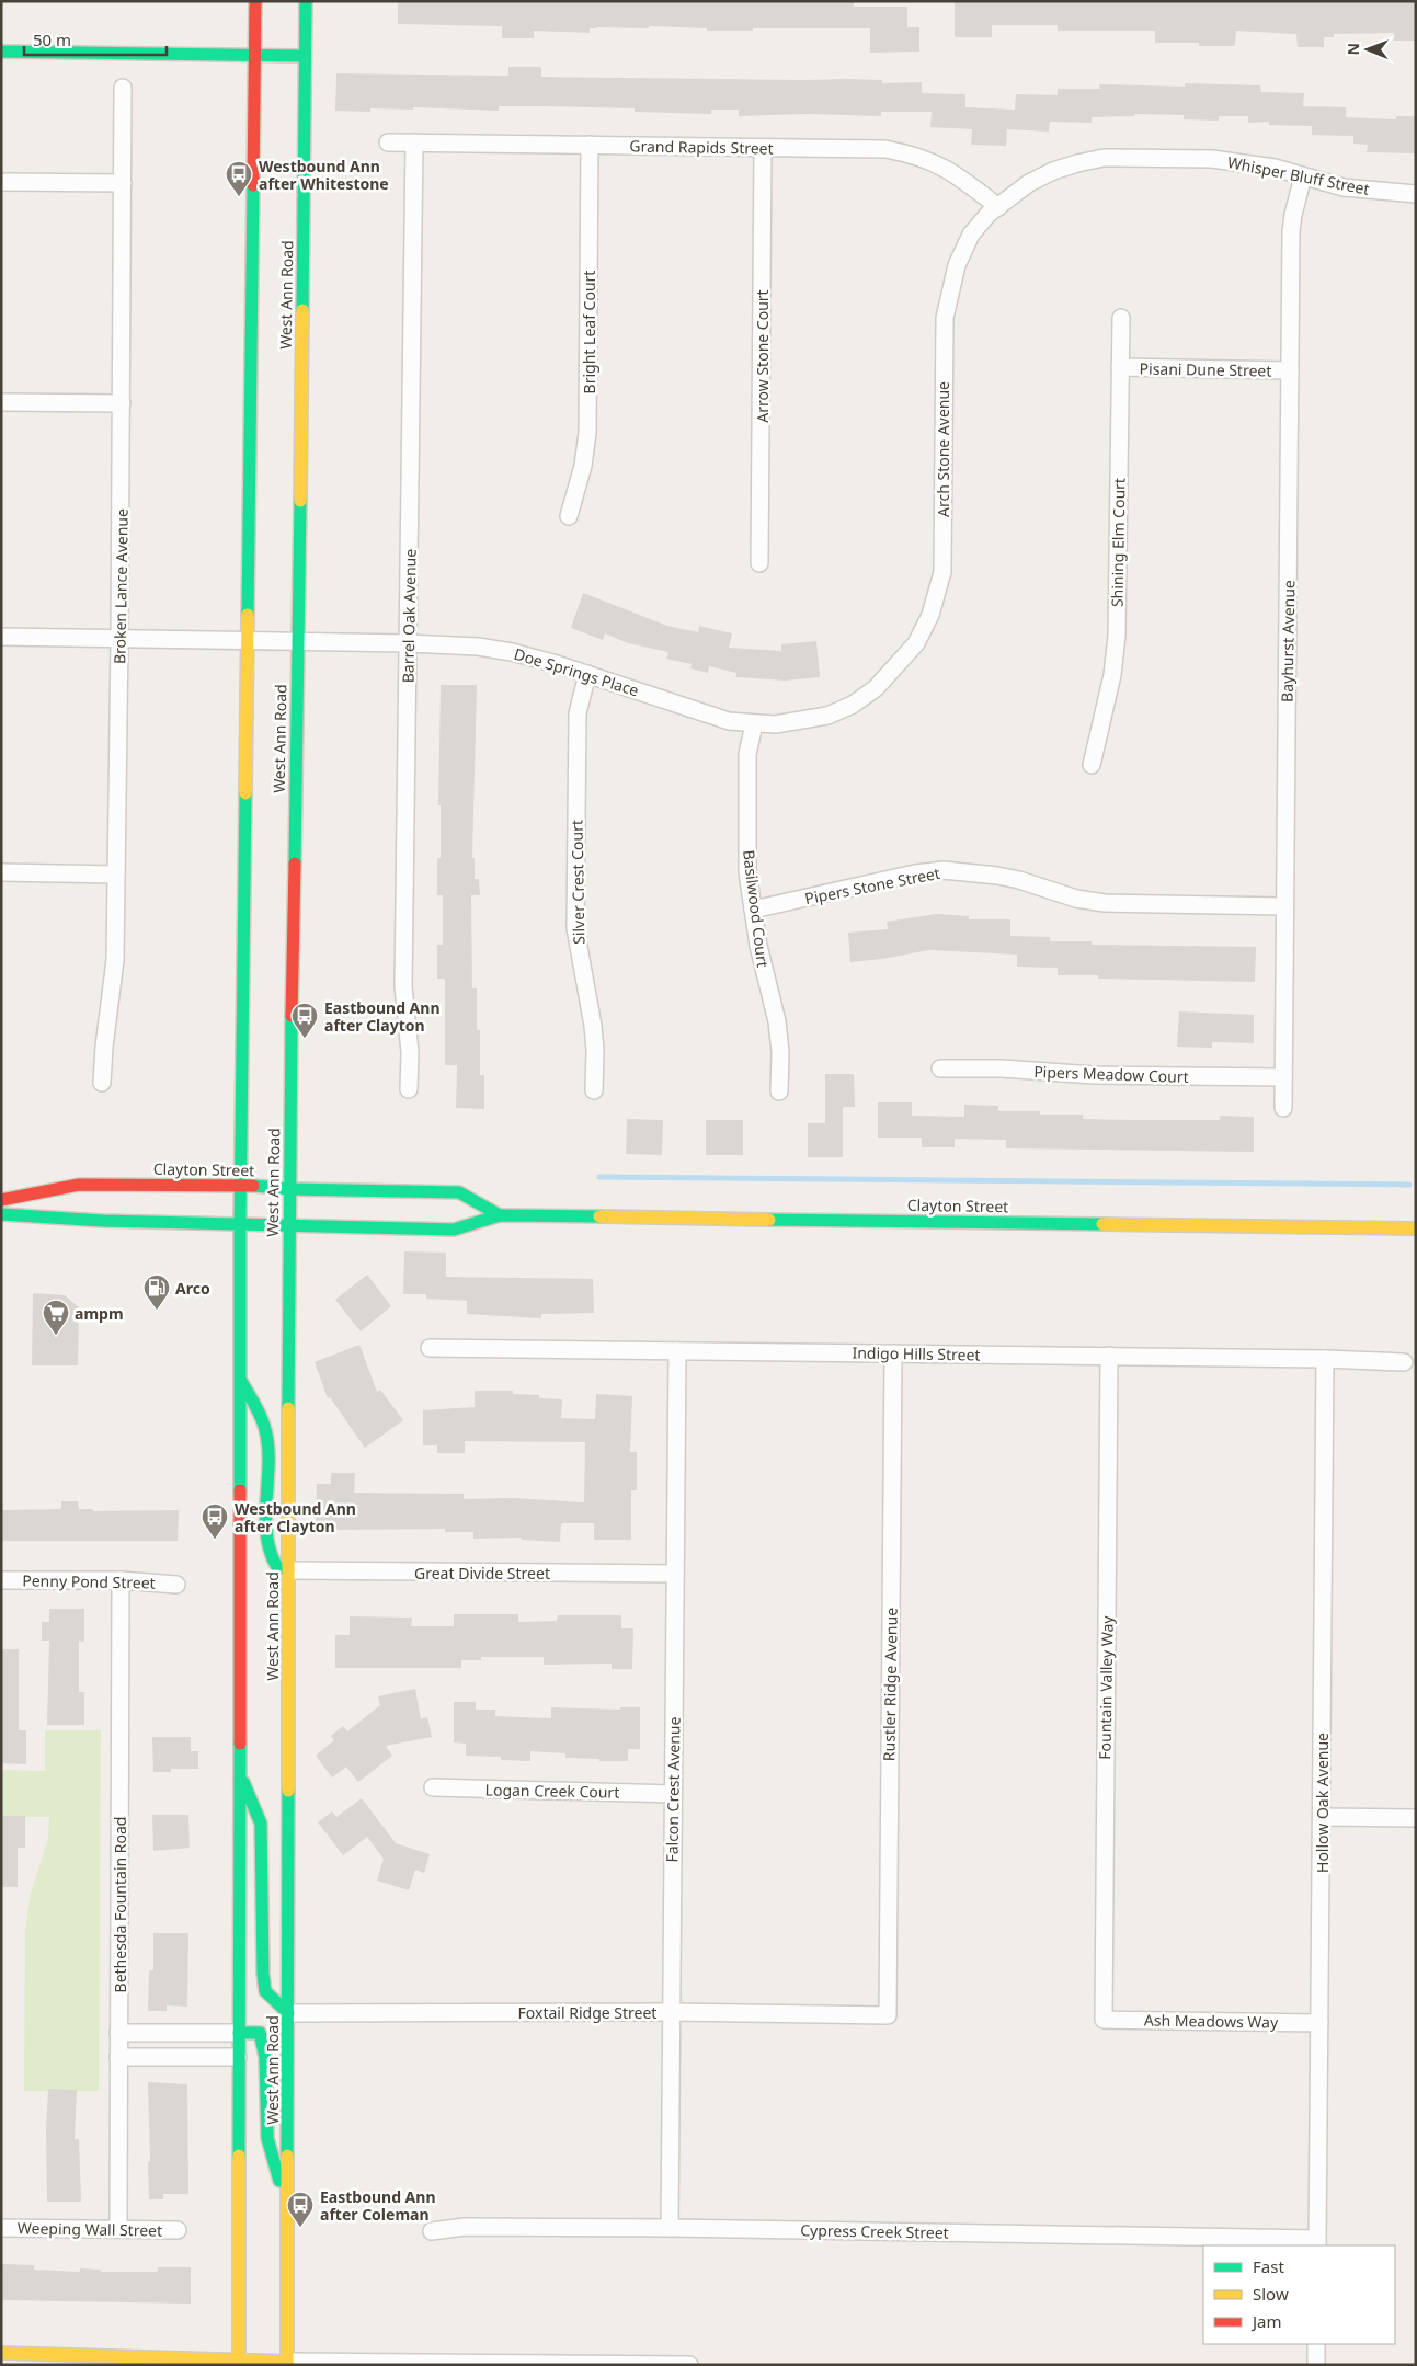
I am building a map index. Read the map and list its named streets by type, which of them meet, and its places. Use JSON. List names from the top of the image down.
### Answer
{
  "streets": {
    "main road": ["West Ann Road", "Clayton Street"],
    "street": [
      "Grand Rapids Street",
      "Whisper Bluff Street",
      "Bright Leaf Court",
      "Arrow Stone Court",
      "Pisani Dune Street",
      "Arch Stone Avenue",
      "Shining Elm Court",
      "Broken Lance Avenue",
      "Barrel Oak Avenue",
      "Bayhurst Avenue",
      "Doe Springs Place",
      "Silver Crest Court",
      "Pipers Stone Street",
      "Basilwood Court",
      "Pipers Meadow Court",
      "Indigo Hills Street",
      "Great Divide Street",
      "Penny Pond Street",
      "Rustler Ridge Avenue",
      "Fountain Valley Way",
      "Falcon Crest Avenue",
      "Logan Creek Court",
      "Hollow Oak Avenue",
      "Bethesda Fountain Road",
      "Foxtail Ridge Street",
      "Ash Meadows Way",
      "Weeping Wall Street",
      "Cypress Creek Street"
    ]
  },
  "crossings": [
    ["Grand Rapids Street", "Whisper Bluff Street"],
    ["Grand Rapids Street", "Bright Leaf Court"],
    ["Grand Rapids Street", "Arrow Stone Court"],
    ["Grand Rapids Street", "Arch Stone Avenue"],
    ["Grand Rapids Street", "Barrel Oak Avenue"],
    ["Whisper Bluff Street", "Arch Stone Avenue"],
    ["Whisper Bluff Street", "Bayhurst Avenue"],
    ["West Ann Road", "Doe Springs Place"],
    ["West Ann Road", "Clayton Street"],
    ["West Ann Road", "Great Divide Street"],
    ["West Ann Road", "Foxtail Ridge Street"],
    ["Pisani Dune Street", "Shining Elm Court"],
    ["Pisani Dune Street", "Bayhurst Avenue"],
    ["Arch Stone Avenue", "Doe Springs Place"],
    ["Broken Lance Avenue", "Doe Springs Place"],
    ["Barrel Oak Avenue", "Doe Springs Place"],
    ["Bayhurst Avenue", "Pipers Stone Street"],
    ["Bayhurst Avenue", "Pipers Meadow Court"],
    ["Doe Springs Place", "Silver Crest Court"],
    ["Doe Springs Place", "Basilwood Court"],
    ["Pipers Stone Street", "Basilwood Court"],
    ["Indigo Hills Street", "Rustler Ridge Avenue"],
    ["Indigo Hills Street", "Fountain Valley Way"],
    ["Indigo Hills Street", "Falcon Crest Avenue"],
    ["Indigo Hills Street", "Hollow Oak Avenue"],
    ["Great Divide Street", "Falcon Crest Avenue"],
    ["Penny Pond Street", "Bethesda Fountain Road"],
    ["Rustler Ridge Avenue", "Foxtail Ridge Street"],
    ["Fountain Valley Way", "Ash Meadows Way"],
    ["Falcon Crest Avenue", "Logan Creek Court"],
    ["Falcon Crest Avenue", "Foxtail Ridge Street"],
    ["Falcon Crest Avenue", "Cypress Creek Street"],
    ["Hollow Oak Avenue", "Ash Meadows Way"],
    ["Hollow Oak Avenue", "Cypress Creek Street"],
    ["Bethesda Fountain Road", "Weeping Wall Street"]
  ],
  "places": {
    "bus stop": [
      "Westbound Ann after Whitestone",
      "Eastbound Ann after Clayton",
      "Westbound Ann after Clayton",
      "Eastbound Ann after Coleman"
    ],
    "fuel station": ["Arco"],
    "supermarket": ["ampm"]
  },
  "legend": ["Fast", "Slow", "Jam"],
  "scale_bar": "50 m",
  "north": "left"
}
